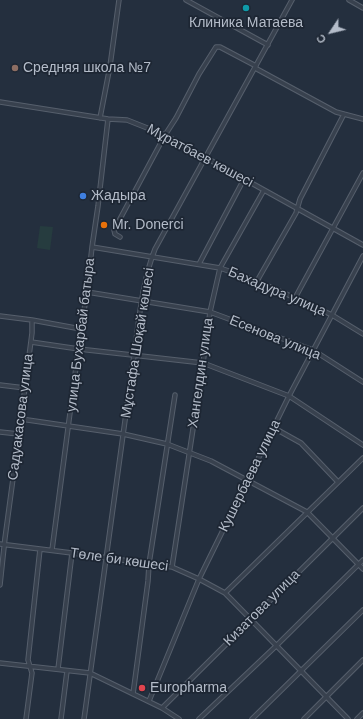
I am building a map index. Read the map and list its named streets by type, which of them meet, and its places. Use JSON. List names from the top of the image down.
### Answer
{
  "streets": {
    "street": [
      "Мұратбаев көшесі",
      "Бахадура улица",
      "улица Бухарбай батыра",
      "Есенова улица",
      "Мұстафа Шоқай көшесі",
      "Хангелдин улица",
      "Садуакасова улица",
      "Кушербаева улица",
      "Төле би көшесі",
      "Кизатова улица"
    ]
  },
  "crossings": [
    ["Мұратбаев көшесі", "улица Бухарбай батыра"],
    ["Мұратбаев көшесі", "Мұстафа Шоқай көшесі"],
    ["Мұратбаев көшесі", "Хангелдин улица"],
    ["Бахадура улица", "улица Бухарбай батыра"],
    ["Бахадура улица", "Мұстафа Шоқай көшесі"],
    ["Бахадура улица", "Хангелдин улица"],
    ["Бахадура улица", "Кушербаева улица"],
    ["улица Бухарбай батыра", "Есенова улица"],
    ["улица Бухарбай батыра", "Төле би көшесі"],
    ["Есенова улица", "Мұстафа Шоқай көшесі"],
    ["Есенова улица", "Хангелдин улица"],
    ["Есенова улица", "Кушербаева улица"],
    ["Мұстафа Шоқай көшесі", "Төле би көшесі"],
    ["Хангелдин улица", "Төле би көшесі"],
    ["Садуакасова улица", "Төле би көшесі"],
    ["Кушербаева улица", "Төле би көшесі"],
    ["Төле би көшесі", "Кизатова улица"]
  ],
  "places": [
    "Клиника Матаева",
    "Средняя школа №7",
    "Жадыра",
    "Mr. Donerci",
    "Europharma"
  ],
  "north": "bottom left"
}
